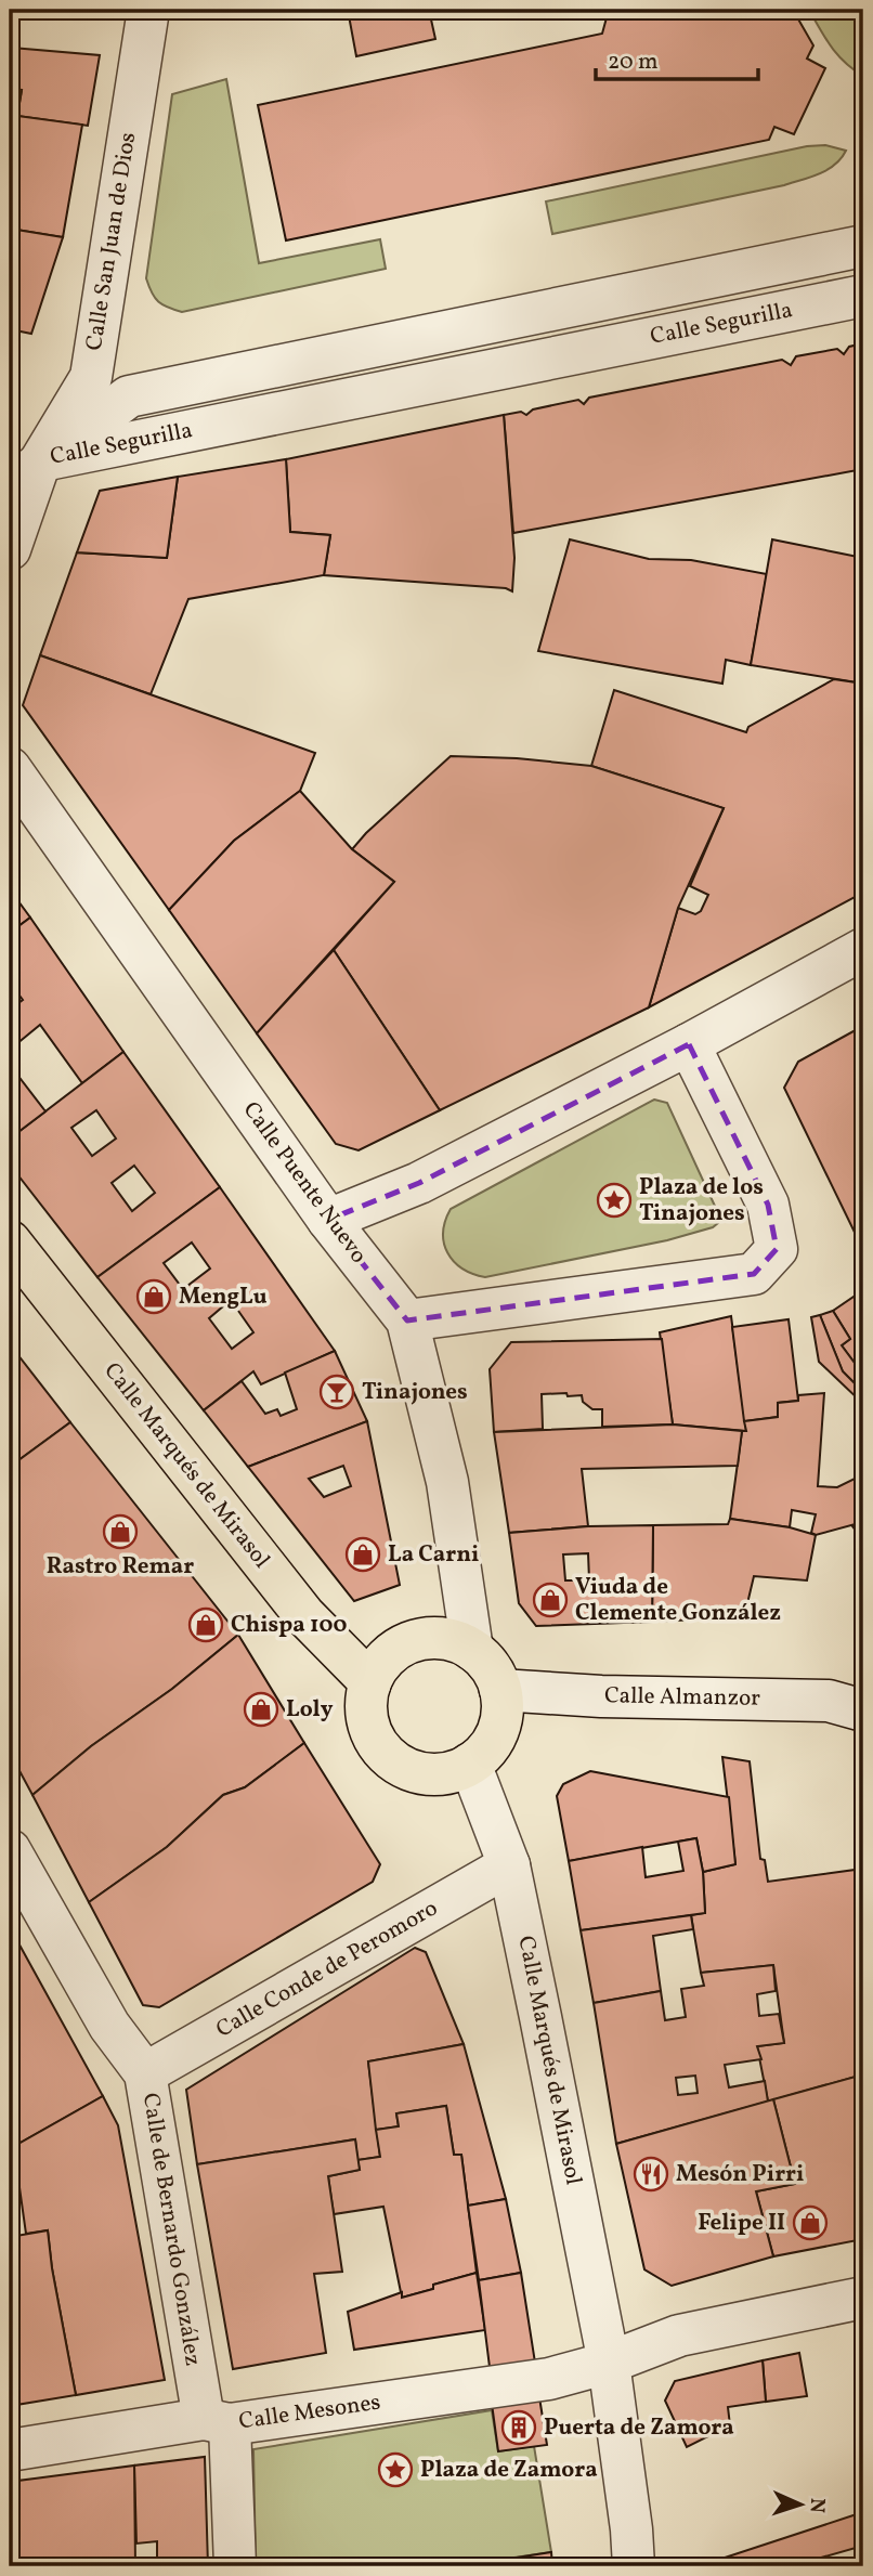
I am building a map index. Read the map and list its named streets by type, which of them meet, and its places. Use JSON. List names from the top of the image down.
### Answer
{
  "streets": {
    "main road": ["Calle Marqués de Mirasol"],
    "street": [
      "Calle San Juan de Dios",
      "Calle Segurilla",
      "Calle Puente Nuevo",
      "Calle Almanzor",
      "Calle Conde de Peromoro",
      "Calle de Bernardo González",
      "Calle Mesones"
    ]
  },
  "crossings": [
    ["Calle San Juan de Dios", "Calle Segurilla"],
    ["Calle Puente Nuevo", "Calle Marqués de Mirasol"],
    ["Calle Puente Nuevo", "Calle Almanzor"],
    ["Calle Marqués de Mirasol", "Calle Almanzor"],
    ["Calle Marqués de Mirasol", "Calle Conde de Peromoro"],
    ["Calle Marqués de Mirasol", "Calle Mesones"],
    ["Calle Conde de Peromoro", "Calle de Bernardo González"],
    ["Calle de Bernardo González", "Calle Mesones"]
  ],
  "places": {
    "place": ["Plaza de los Tinajones", "Plaza de Zamora"],
    "shop": [
      "MengLu",
      "Rastro Remar",
      "La Carni",
      "Viuda de Clemente González",
      "Chispa 100",
      "Loly",
      "Felipe II"
    ],
    "bar": ["Tinajones"],
    "restaurant": ["Mesón Pirri"],
    "building": ["Puerta de Zamora"]
  },
  "scale_bar": "20 m",
  "north": "right"
}
